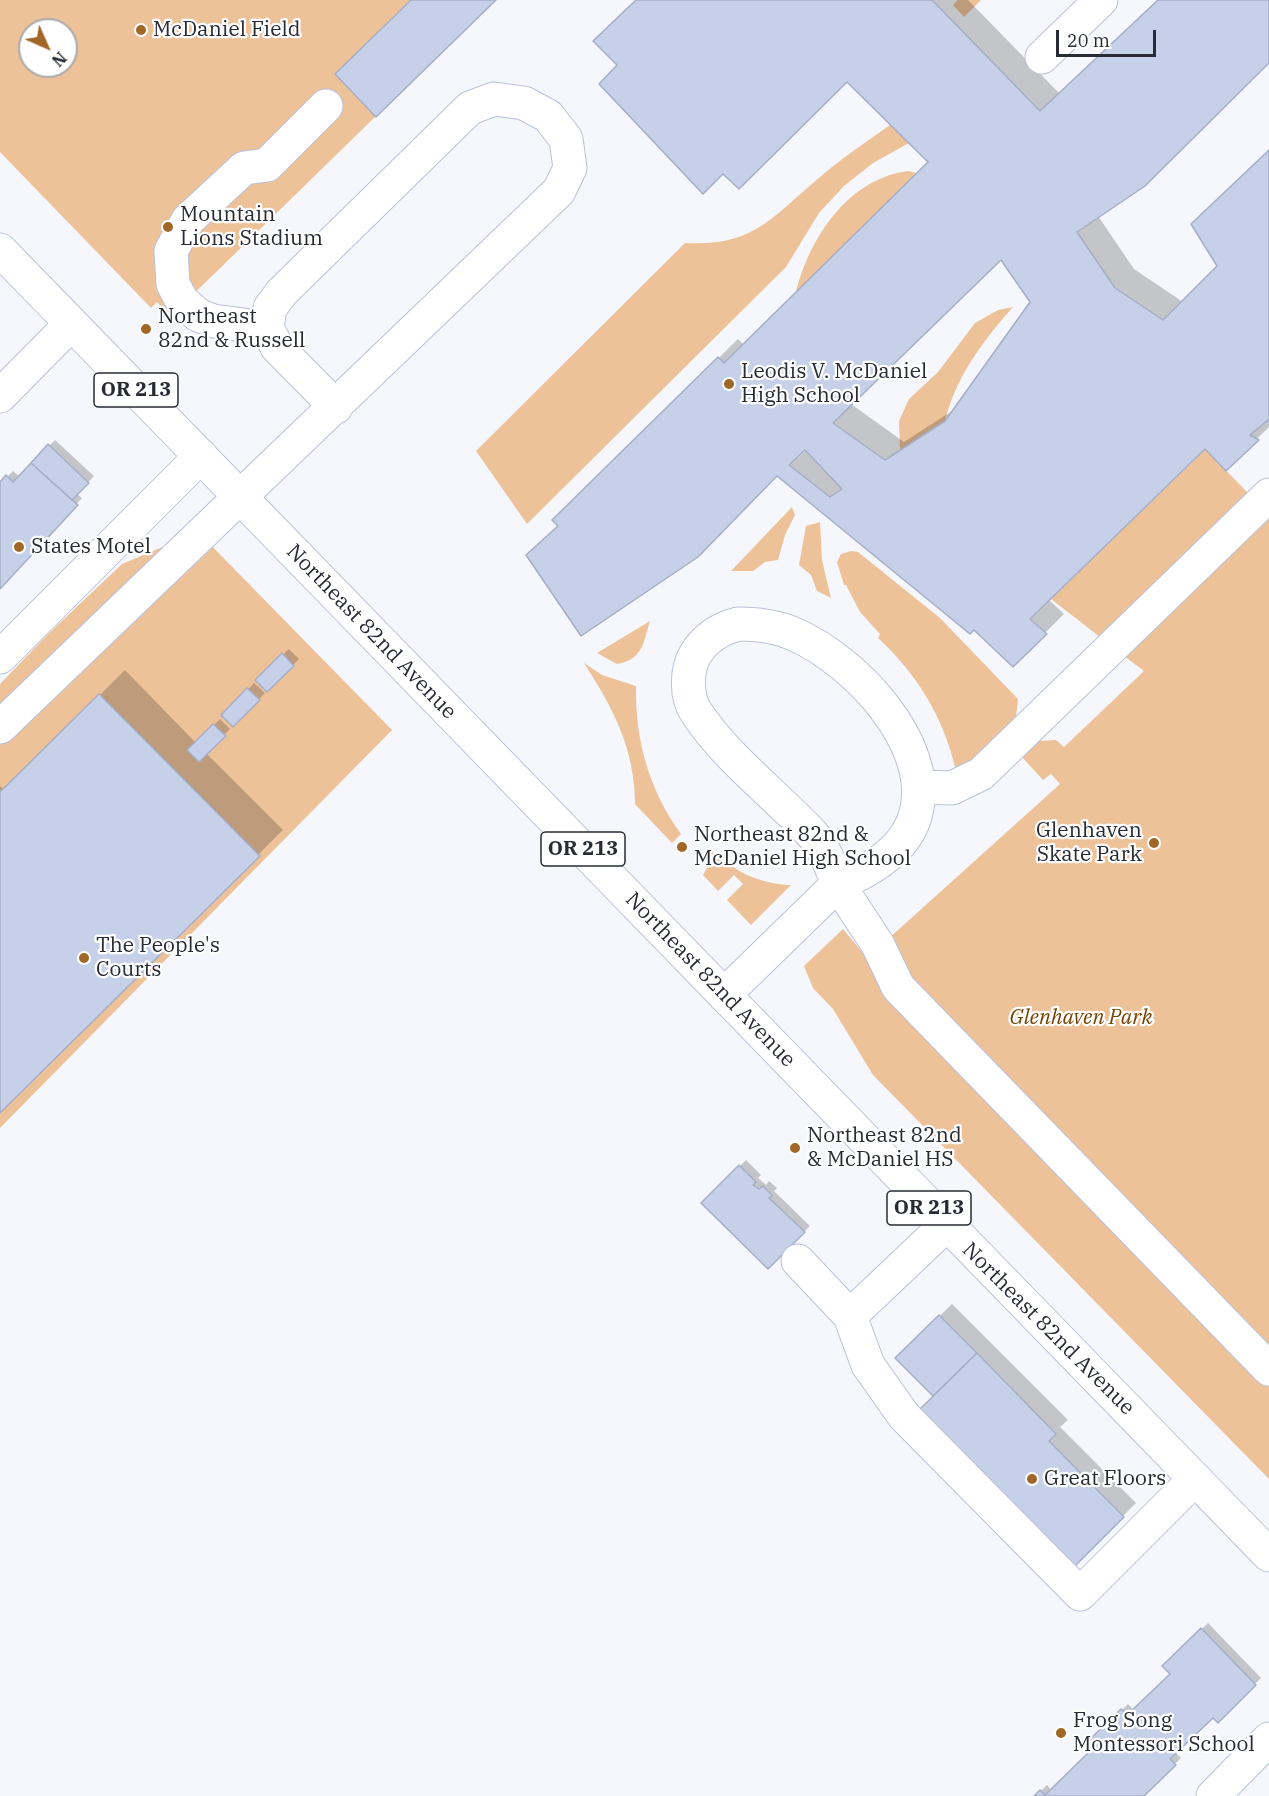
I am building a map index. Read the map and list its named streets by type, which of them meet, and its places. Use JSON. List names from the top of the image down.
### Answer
{
  "streets": {
    "main road": ["OR 213", "Northeast 82nd Avenue"]
  },
  "parks": ["Glenhaven Park"],
  "places": [
    "McDaniel Field",
    "Mountain Lions Stadium",
    "Northeast 82nd & Russell",
    "Leodis V. McDaniel High School",
    "States Motel",
    "Glenhaven Skate Park",
    "Northeast 82nd & McDaniel High School",
    "The People's Courts",
    "Northeast 82nd & McDaniel HS",
    "Great Floors",
    "Frog Song Montessori School"
  ],
  "scale_bar": "20 m",
  "north": "bottom right"
}
